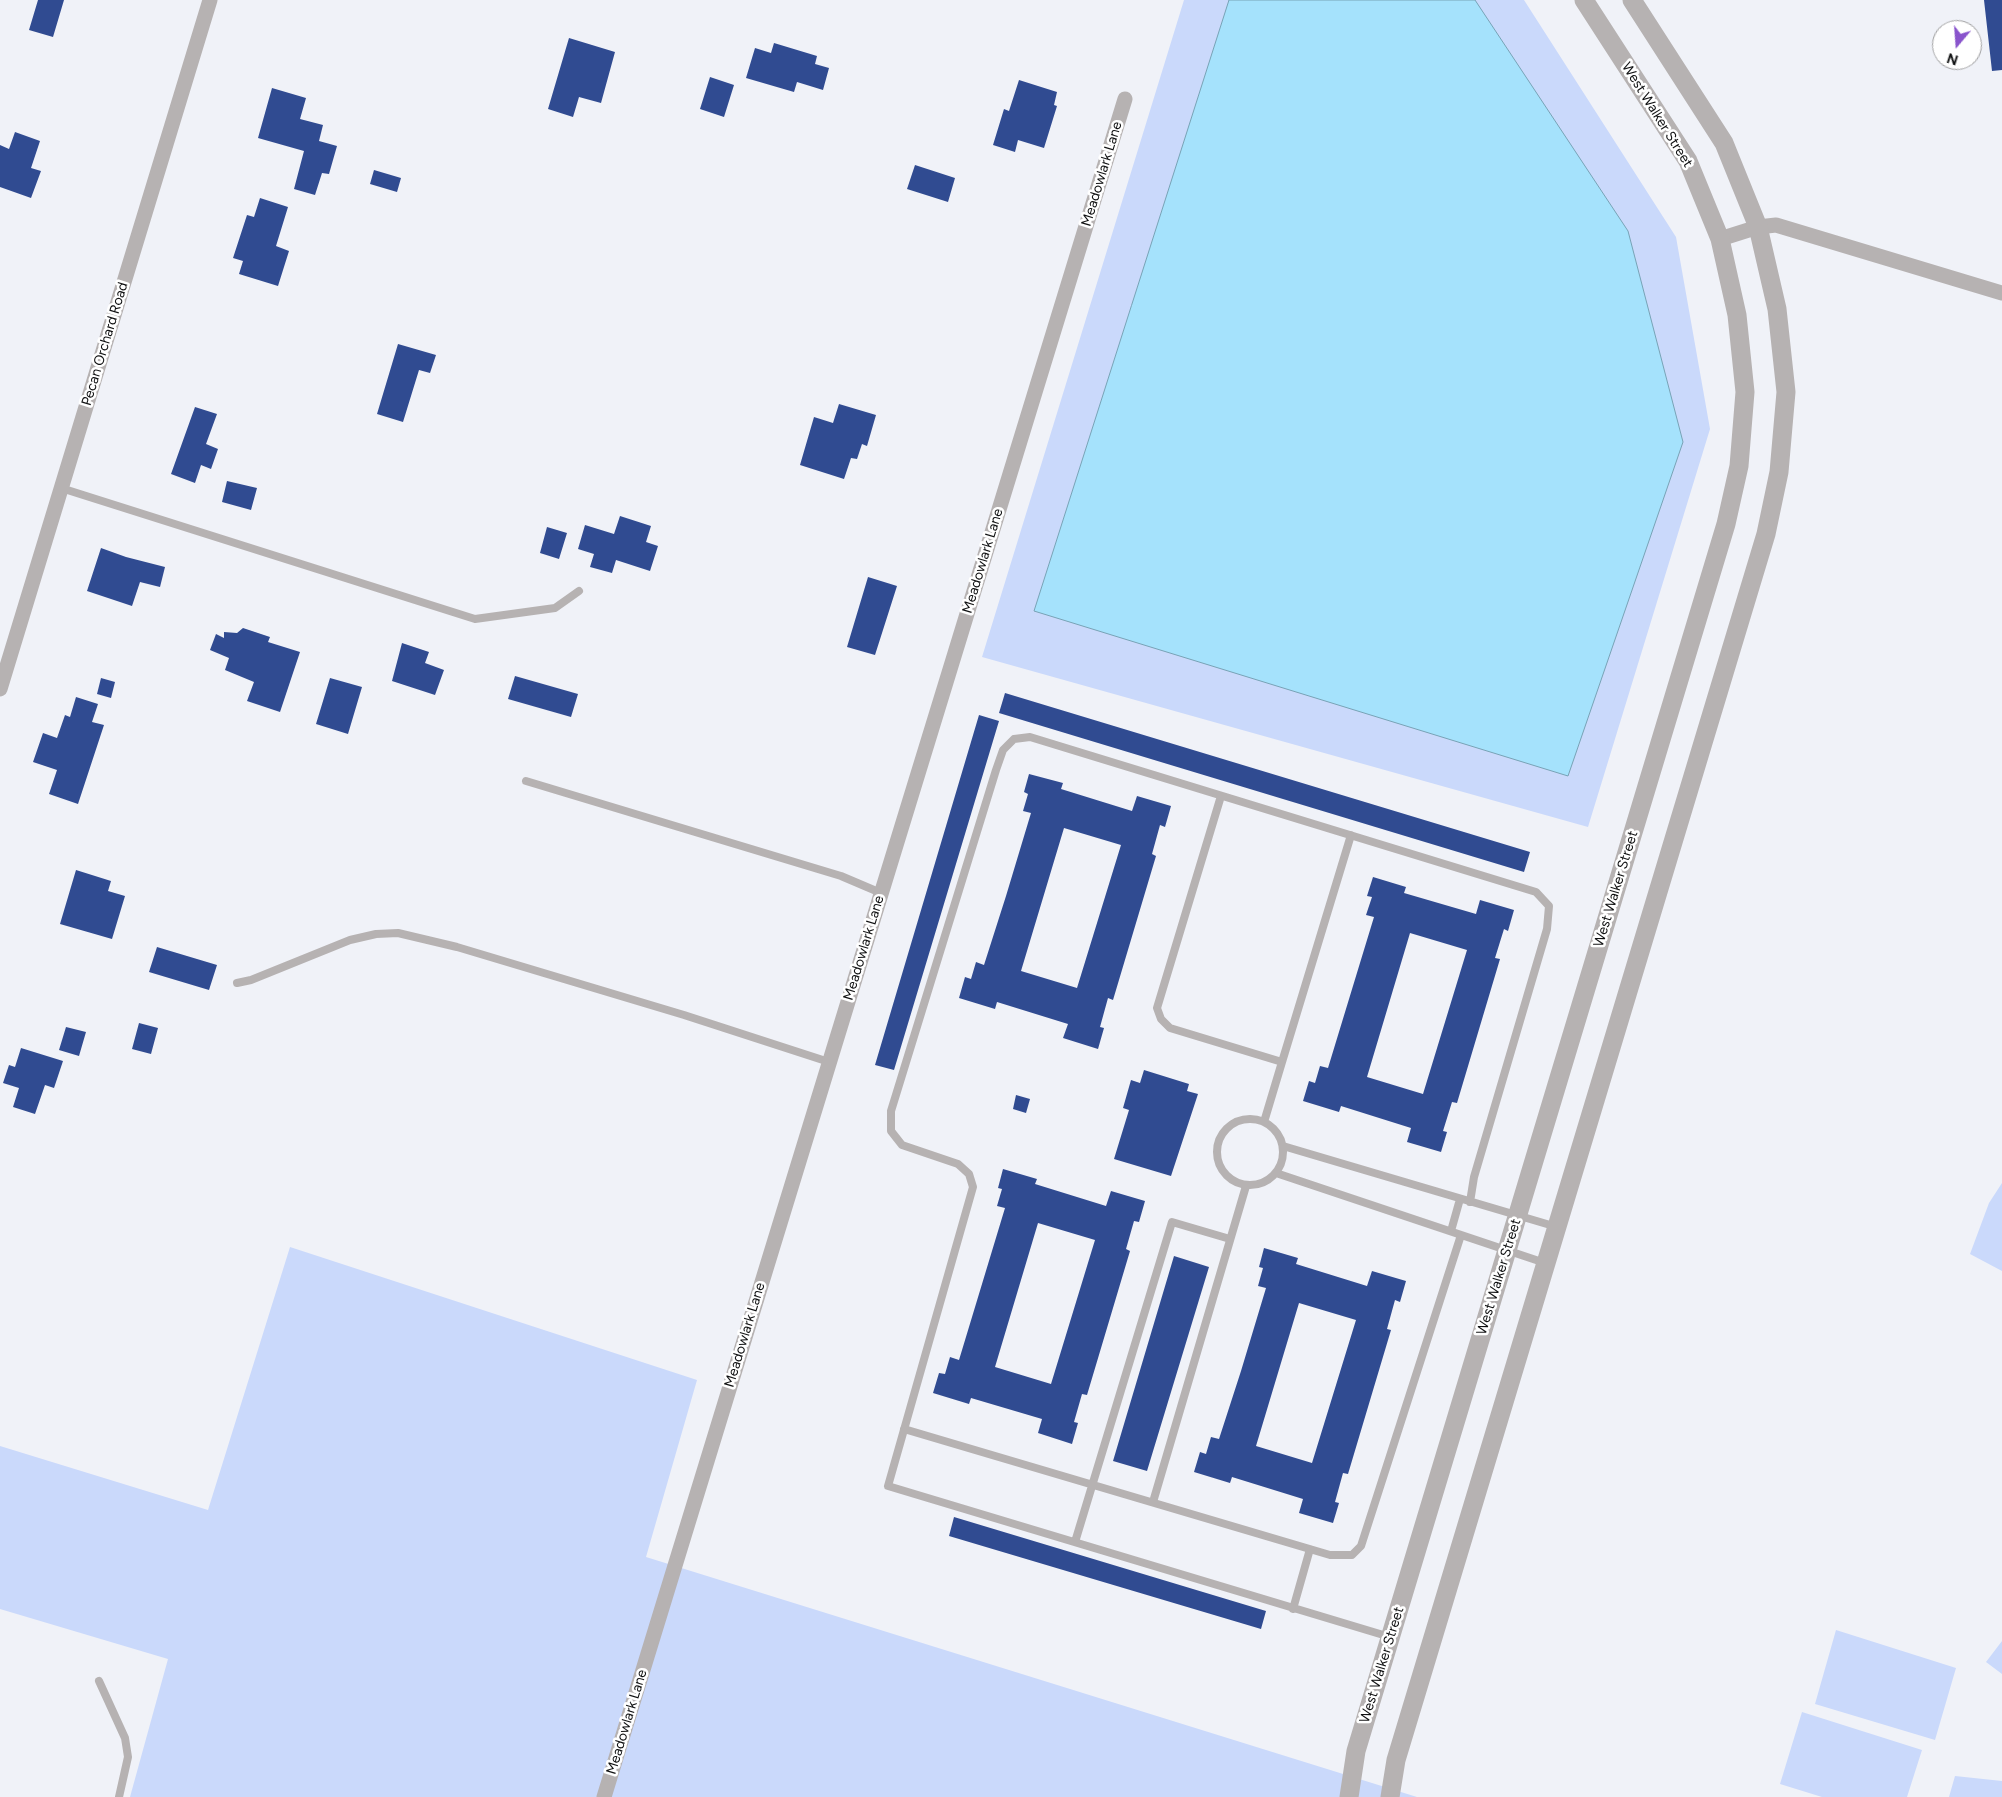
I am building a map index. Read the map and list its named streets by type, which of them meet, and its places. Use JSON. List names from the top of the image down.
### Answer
{
  "streets": {
    "street": ["West Walker Street", "Meadowlark Lane", "Pecan Orchard Road"]
  },
  "north": "bottom"
}
